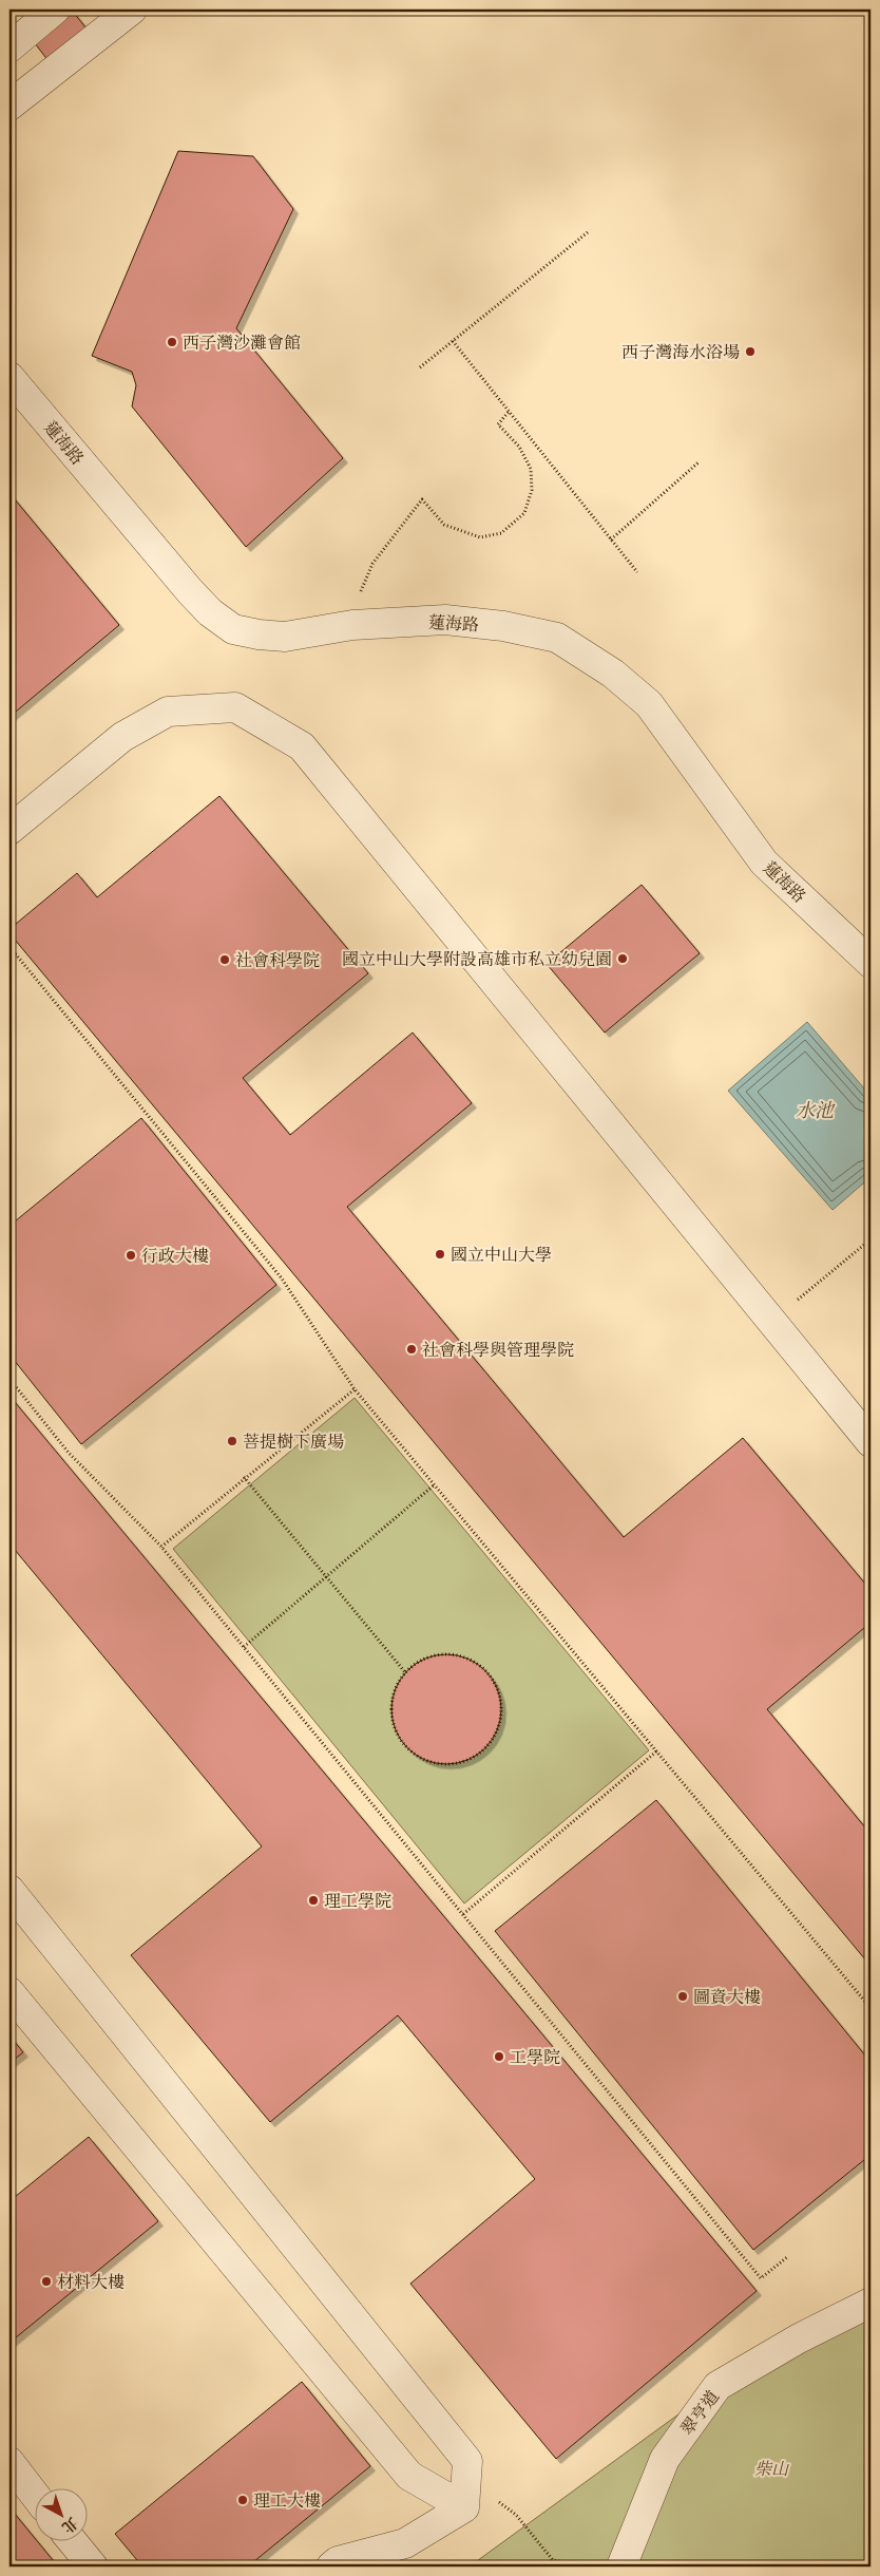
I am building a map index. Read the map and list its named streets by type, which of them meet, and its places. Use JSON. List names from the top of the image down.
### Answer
{
  "streets": {
    "street": ["蓮海路", "翠亨道"]
  },
  "water": ["水池"],
  "parks": ["柴山"],
  "places": [
    "西子灣沙灘會館",
    "西子灣海水浴場",
    "國立中山大學附設高雄市私立幼兒園",
    "社會科學院",
    "國立中山大學",
    "行政大樓",
    "社會科學與管理學院",
    "菩提樹下廣場",
    "理工學院",
    "圖資大樓",
    "工學院",
    "材料大樓",
    "理工大樓"
  ],
  "north": "bottom right"
}
